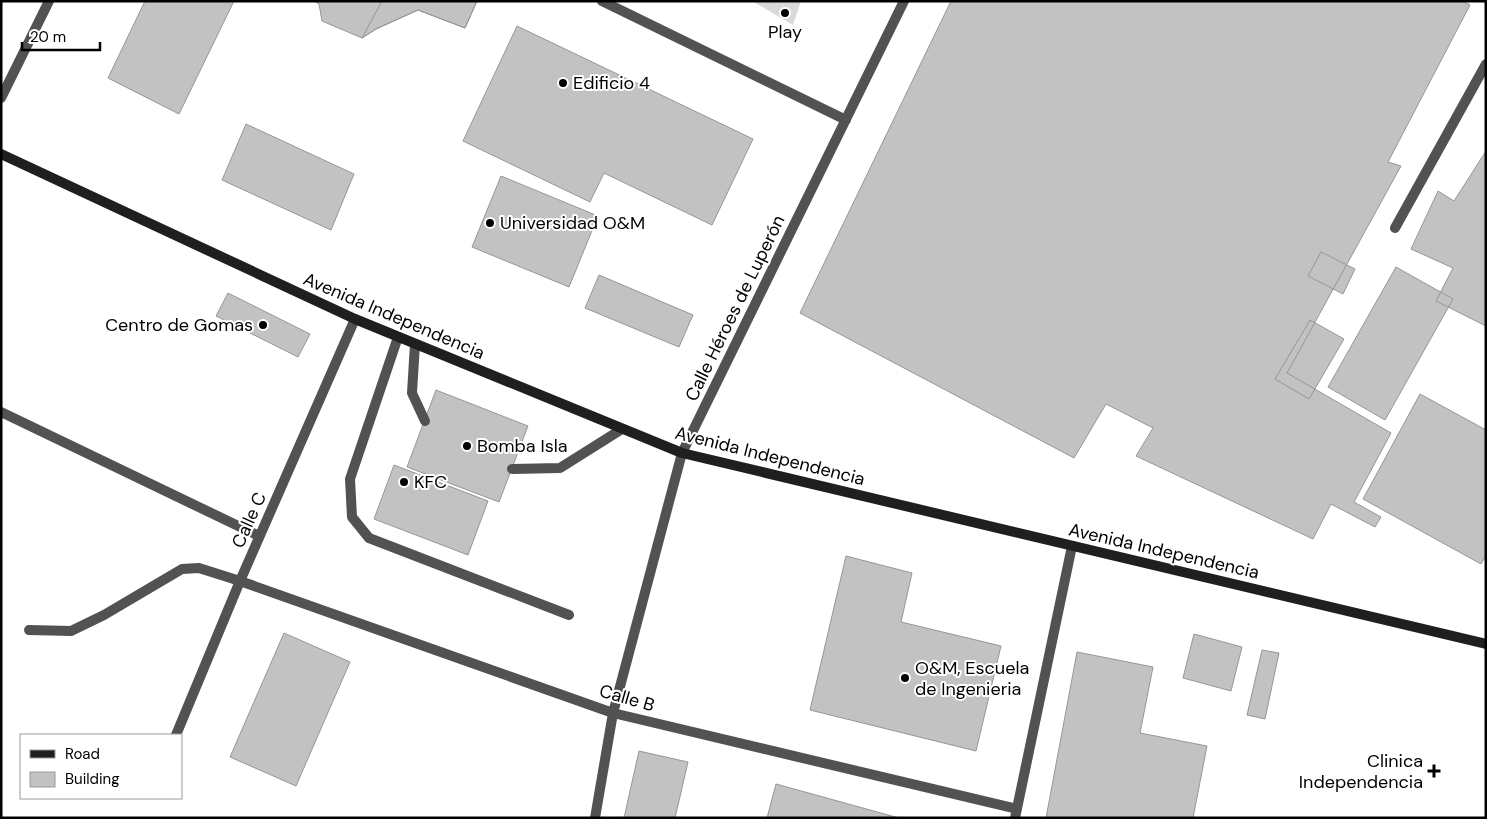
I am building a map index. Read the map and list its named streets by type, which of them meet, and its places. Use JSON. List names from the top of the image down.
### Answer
{
  "streets": {
    "main road": ["Avenida Independencia"],
    "street": ["Calle Héroes de Luperón", "Calle C", "Calle B"]
  },
  "crossings": [
    ["Calle Héroes de Luperón", "Avenida Independencia"],
    ["Calle Héroes de Luperón", "Calle B"],
    ["Avenida Independencia", "Calle C"],
    ["Calle C", "Calle B"]
  ],
  "places": {
    "other": [
      "Play",
      "Edificio 4",
      "Universidad O&M",
      "Centro de Gomas",
      "Bomba Isla",
      "KFC",
      "O&M, Escuela de Ingenieria"
    ],
    "health": ["Clinica Independencia"]
  },
  "legend": ["Road", "Building"],
  "scale_bar": "20 m"
}
